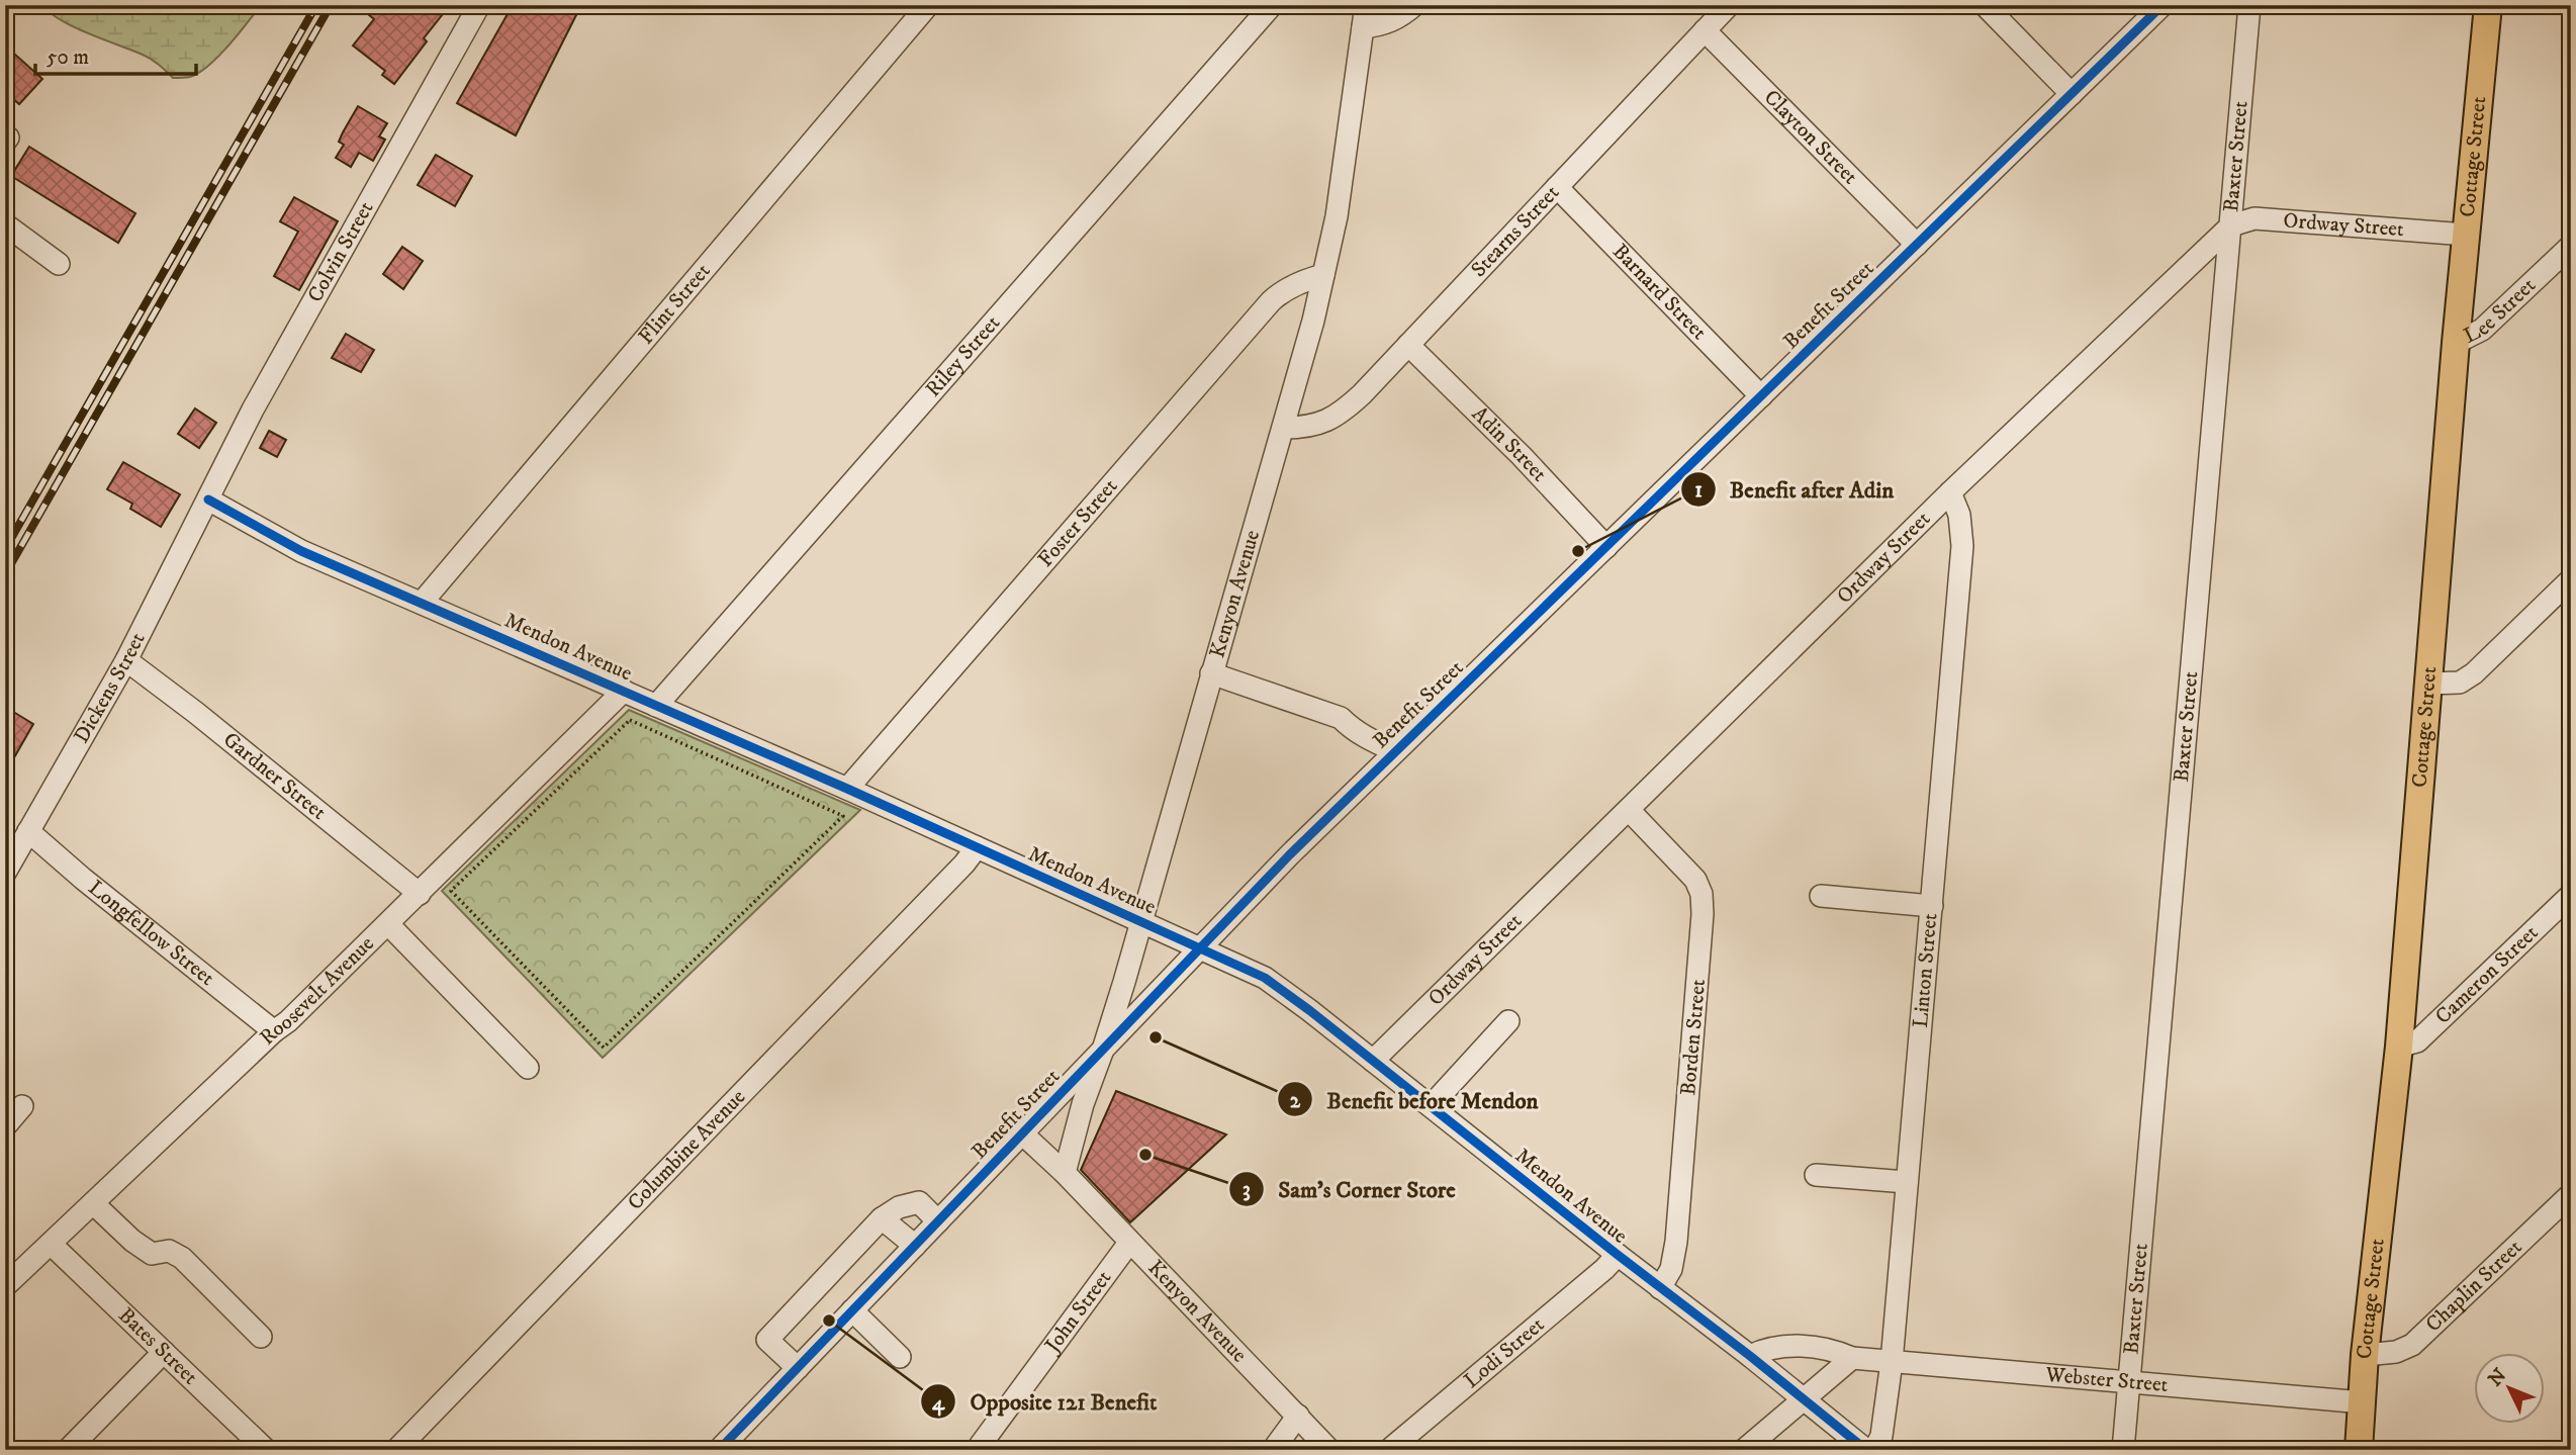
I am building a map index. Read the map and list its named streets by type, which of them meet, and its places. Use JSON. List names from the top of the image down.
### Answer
{
  "streets": {
    "main road": ["Cottage Street"],
    "street": [
      "Clayton Street",
      "Baxter Street",
      "Ordway Street",
      "Stearns Street",
      "Colvin Street",
      "Barnard Street",
      "Flint Street",
      "Benefit Street",
      "Lee Street",
      "Riley Street",
      "Adin Street",
      "Foster Street",
      "Kenyon Avenue",
      "Mendon Avenue",
      "Dickens Street",
      "Gardner Street",
      "Longfellow Street",
      "Linton Street",
      "Cameron Street",
      "Roosevelt Avenue",
      "Borden Street",
      "Columbine Avenue",
      "Chaplin Street",
      "John Street",
      "Bates Street",
      "Lodi Street",
      "Webster Street"
    ]
  },
  "crossings": [
    ["Clayton Street", "Stearns Street"],
    ["Clayton Street", "Benefit Street"],
    ["Baxter Street", "Ordway Street"],
    ["Baxter Street", "Webster Street"],
    ["Cottage Street", "Ordway Street"],
    ["Cottage Street", "Lee Street"],
    ["Cottage Street", "Cameron Street"],
    ["Cottage Street", "Chaplin Street"],
    ["Cottage Street", "Webster Street"],
    ["Ordway Street", "Mendon Avenue"],
    ["Ordway Street", "Linton Street"],
    ["Ordway Street", "Borden Street"],
    ["Stearns Street", "Barnard Street"],
    ["Stearns Street", "Adin Street"],
    ["Stearns Street", "Kenyon Avenue"],
    ["Colvin Street", "Mendon Avenue"],
    ["Colvin Street", "Dickens Street"],
    ["Barnard Street", "Benefit Street"],
    ["Flint Street", "Mendon Avenue"],
    ["Benefit Street", "Adin Street"],
    ["Benefit Street", "Kenyon Avenue"],
    ["Benefit Street", "Mendon Avenue"],
    ["Riley Street", "Mendon Avenue"],
    ["Foster Street", "Kenyon Avenue"],
    ["Foster Street", "Mendon Avenue"],
    ["Kenyon Avenue", "Mendon Avenue"],
    ["Kenyon Avenue", "John Street"],
    ["Mendon Avenue", "Dickens Street"],
    ["Mendon Avenue", "Roosevelt Avenue"],
    ["Mendon Avenue", "Borden Street"],
    ["Mendon Avenue", "Columbine Avenue"],
    ["Mendon Avenue", "Lodi Street"],
    ["Mendon Avenue", "Webster Street"],
    ["Dickens Street", "Gardner Street"],
    ["Dickens Street", "Longfellow Street"],
    ["Gardner Street", "Roosevelt Avenue"],
    ["Longfellow Street", "Roosevelt Avenue"],
    ["Linton Street", "Webster Street"],
    ["Roosevelt Avenue", "Bates Street"]
  ],
  "places": [
    "Benefit after Adin",
    "Benefit before Mendon",
    "Sam's Corner Store",
    "Opposite 121 Benefit"
  ],
  "scale_bar": "50 m",
  "north": "top left"
}
